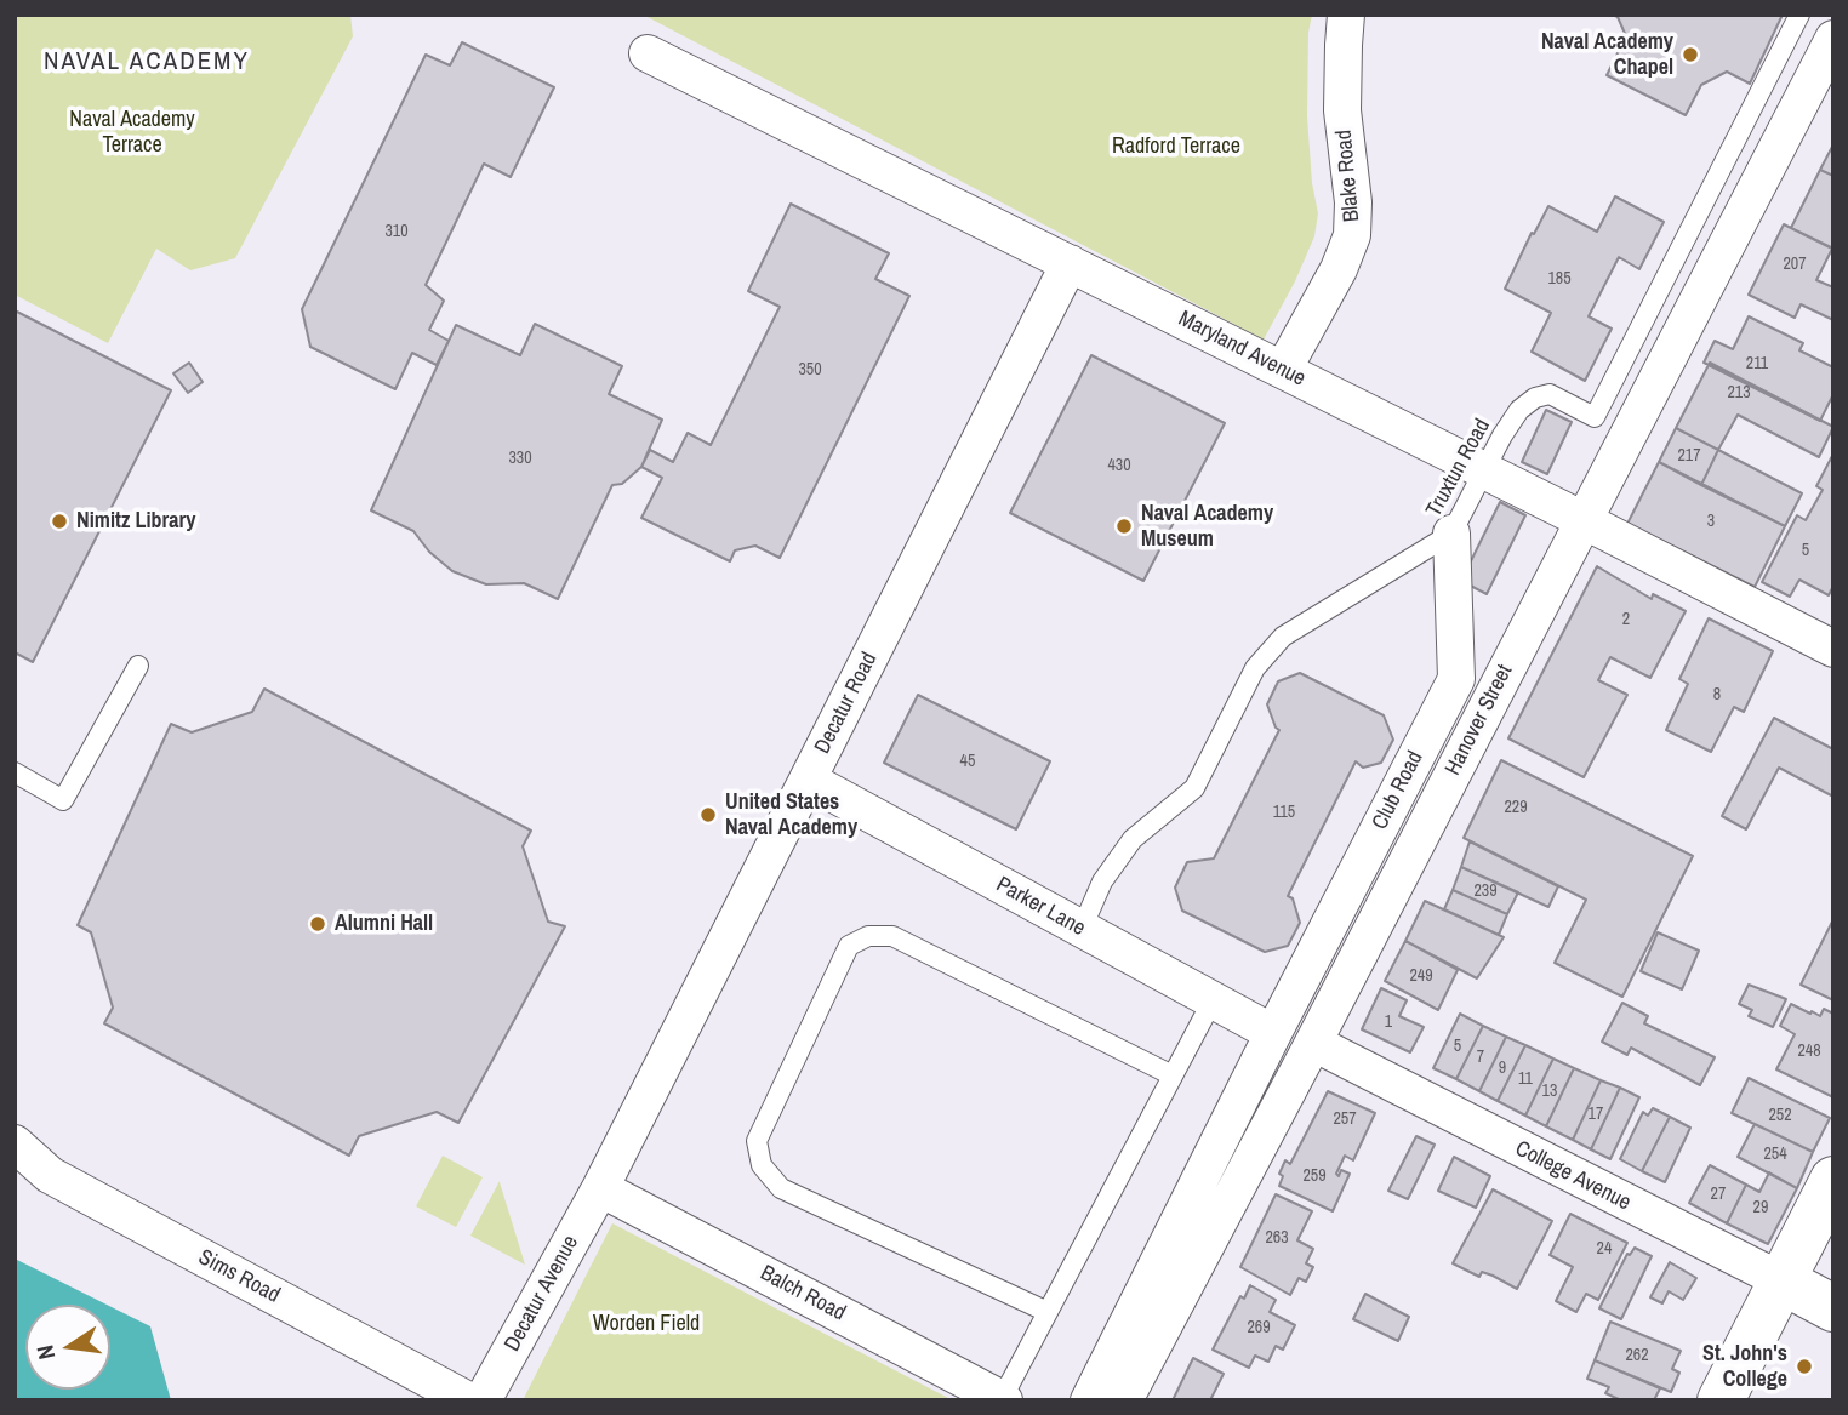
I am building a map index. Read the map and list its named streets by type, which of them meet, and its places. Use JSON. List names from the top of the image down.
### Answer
{
  "streets": {
    "main road": ["College Avenue"],
    "street": [
      "Blake Road",
      "Maryland Avenue",
      "Decatur Road",
      "Hanover Street",
      "Club Road",
      "Parker Lane",
      "Sims Road",
      "Decatur Avenue",
      "Balch Road"
    ],
    "lane": ["Truxtun Road"]
  },
  "crossings": [
    ["Blake Road", "Maryland Avenue"],
    ["Maryland Avenue", "Truxtun Road"],
    ["Maryland Avenue", "Decatur Road"],
    ["Maryland Avenue", "Hanover Street"],
    ["Truxtun Road", "Club Road"],
    ["Truxtun Road", "Parker Lane"],
    ["Decatur Road", "Parker Lane"],
    ["Decatur Road", "Decatur Avenue"],
    ["Decatur Road", "Balch Road"],
    ["Hanover Street", "College Avenue"],
    ["Club Road", "Parker Lane"],
    ["Decatur Avenue", "Balch Road"]
  ],
  "districts": ["NAVAL ACADEMY"],
  "parks": ["Naval Academy Terrace", "Radford Terrace", "Worden Field"],
  "places": [
    "Naval Academy Chapel",
    "Nimitz Library",
    "Naval Academy Museum",
    "United States Naval Academy",
    "Alumni Hall",
    "St. John's College"
  ],
  "house_numbers": [
    "310",
    "207",
    "185",
    "211",
    "350",
    "213",
    "217",
    "330",
    "430",
    "3",
    "5",
    "2",
    "8",
    "45",
    "229",
    "115",
    "239",
    "249",
    "1",
    "5",
    "248",
    "7",
    "9",
    "11",
    "13",
    "17",
    "252",
    "257",
    "254",
    "259",
    "27",
    "29",
    "263",
    "24",
    "269",
    "262"
  ],
  "north": "left"
}
